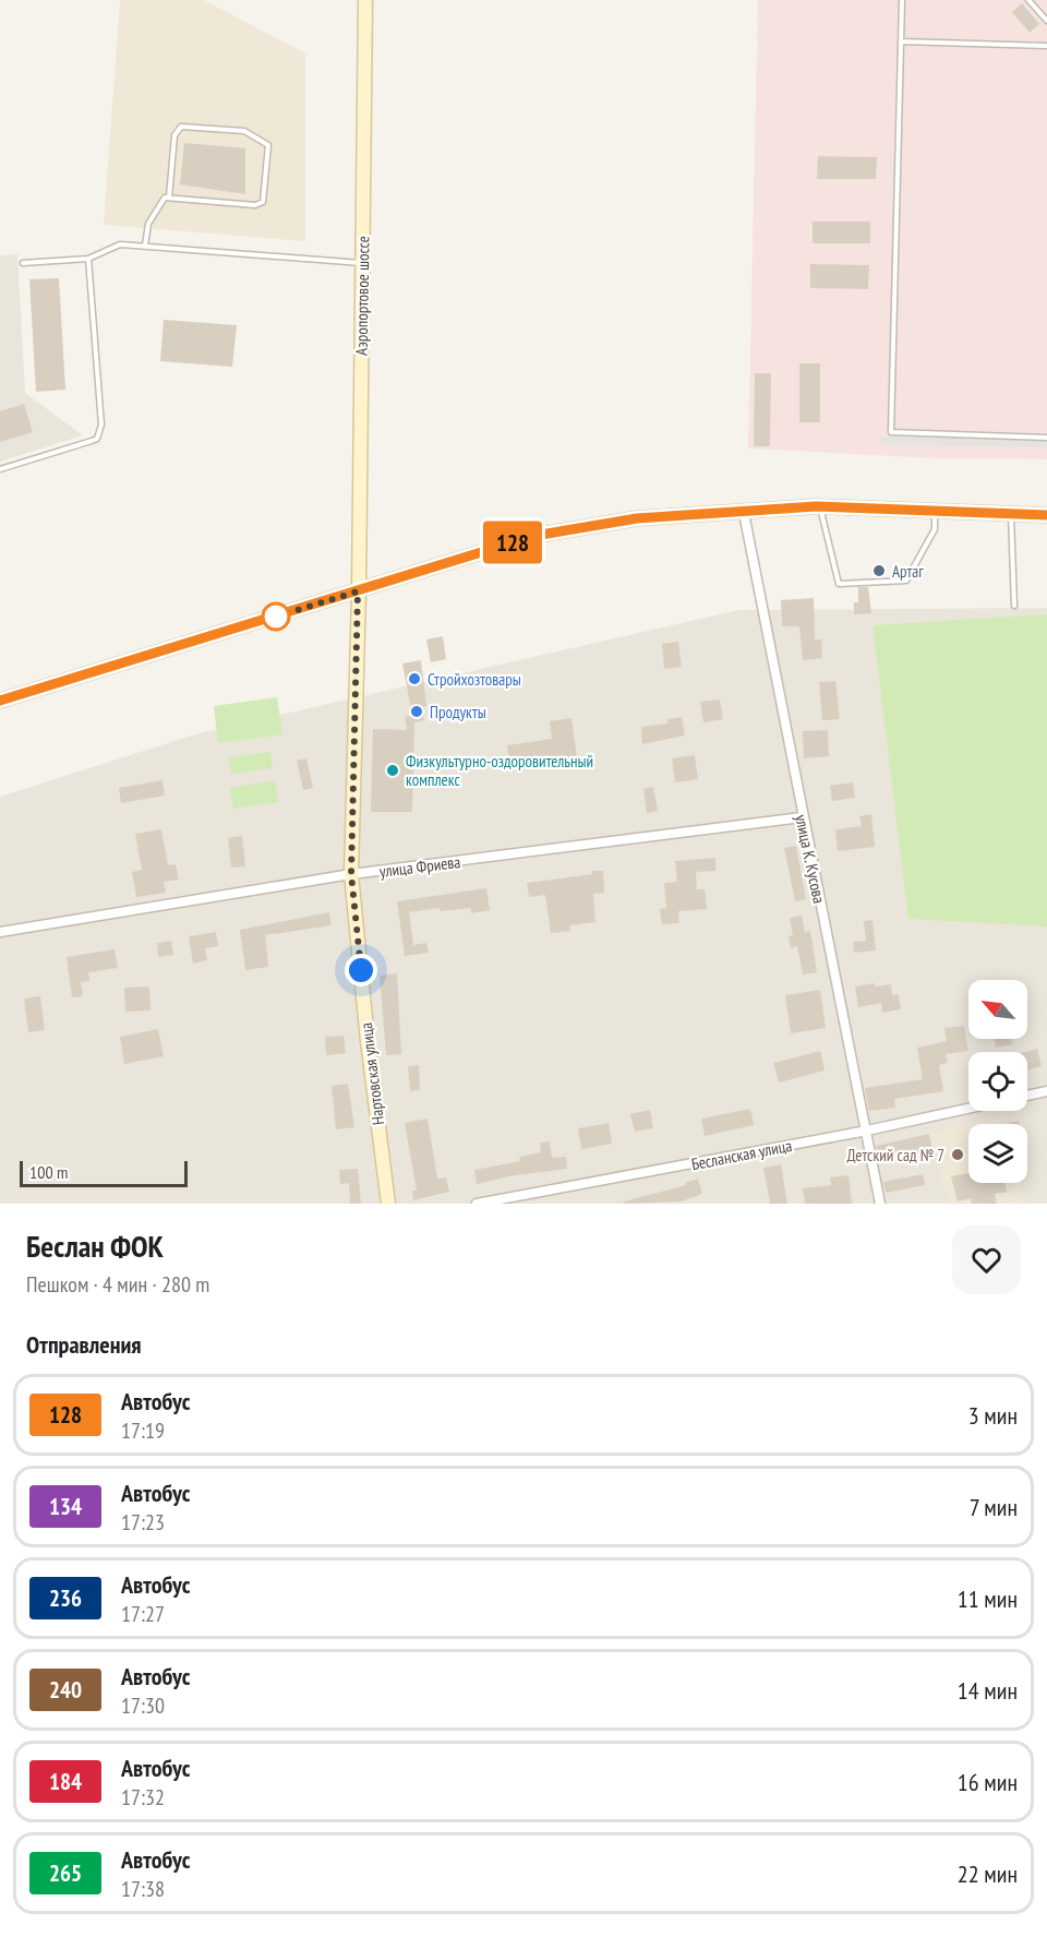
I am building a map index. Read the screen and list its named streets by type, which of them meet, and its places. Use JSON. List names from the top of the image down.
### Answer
{
  "streets": {
    "main road": ["Аэропортовое шоссе", "Нартовская улица"],
    "street": ["улица К. Кусова", "улица Фриева", "Бесланская улица"]
  },
  "crossings": [
    ["Аэропортовое шоссе", "Нартовская улица"],
    ["улица К. Кусова", "улица Фриева"],
    ["улица К. Кусова", "Бесланская улица"],
    ["улица Фриева", "Нартовская улица"]
  ],
  "places": [
    "Артаг",
    "Стройхозтовары",
    "Продукты",
    "Физкультурно-оздоровительный комплекс",
    "Детский сад № 7"
  ],
  "lines": ["bus line 128"],
  "scale_bar": "100 m",
  "north": "top left",
  "page": {
    "on_map": "128",
    "scale": "100 m",
    "heading": [
      ["Беслан ФОК", "Пешком · 4 мин · 280 m"],
      "Отправления"
    ],
    "list": [
      {
        "mark": "128",
        "name": "Автобус",
        "note": "17:19",
        "value": "3 мин"
      },
      {
        "mark": "134",
        "name": "Автобус",
        "note": "17:23",
        "value": "7 мин"
      },
      {
        "mark": "236",
        "name": "Автобус",
        "note": "17:27",
        "value": "11 мин"
      },
      {
        "mark": "240",
        "name": "Автобус",
        "note": "17:30",
        "value": "14 мин"
      },
      {
        "mark": "184",
        "name": "Автобус",
        "note": "17:32",
        "value": "16 мин"
      },
      {
        "mark": "265",
        "name": "Автобус",
        "note": "17:38",
        "value": "22 мин"
      }
    ]
  }
}
